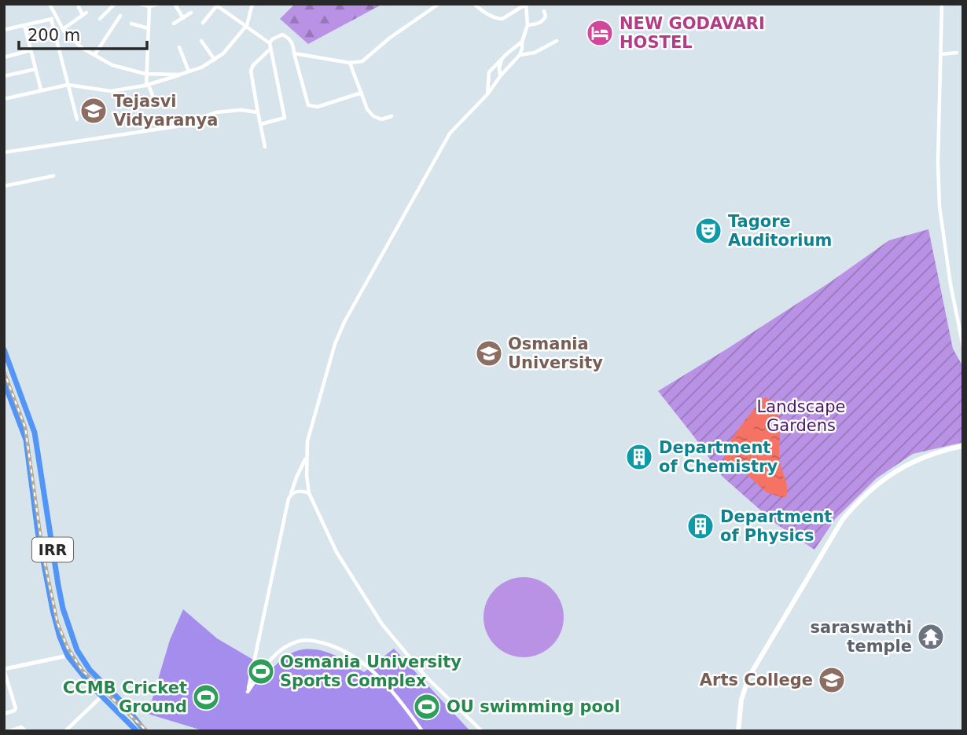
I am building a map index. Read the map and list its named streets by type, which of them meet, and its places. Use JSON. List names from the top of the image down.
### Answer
{
  "streets": {
    "main road": ["IRR"]
  },
  "parks": ["Landscape Gardens"],
  "places": {
    "hotel": ["NEW GODAVARI HOSTEL"],
    "school or university": ["Tejasvi Vidyaranya", "Osmania University", "Arts College"],
    "theatre": ["Tagore Auditorium"],
    "building": ["Department of Chemistry", "Department of Physics"],
    "temple": ["saraswathi temple"],
    "sports": ["Osmania University Sports Complex", "CCMB Cricket Ground", "OU swimming pool"]
  },
  "scale_bar": "200 m"
}
